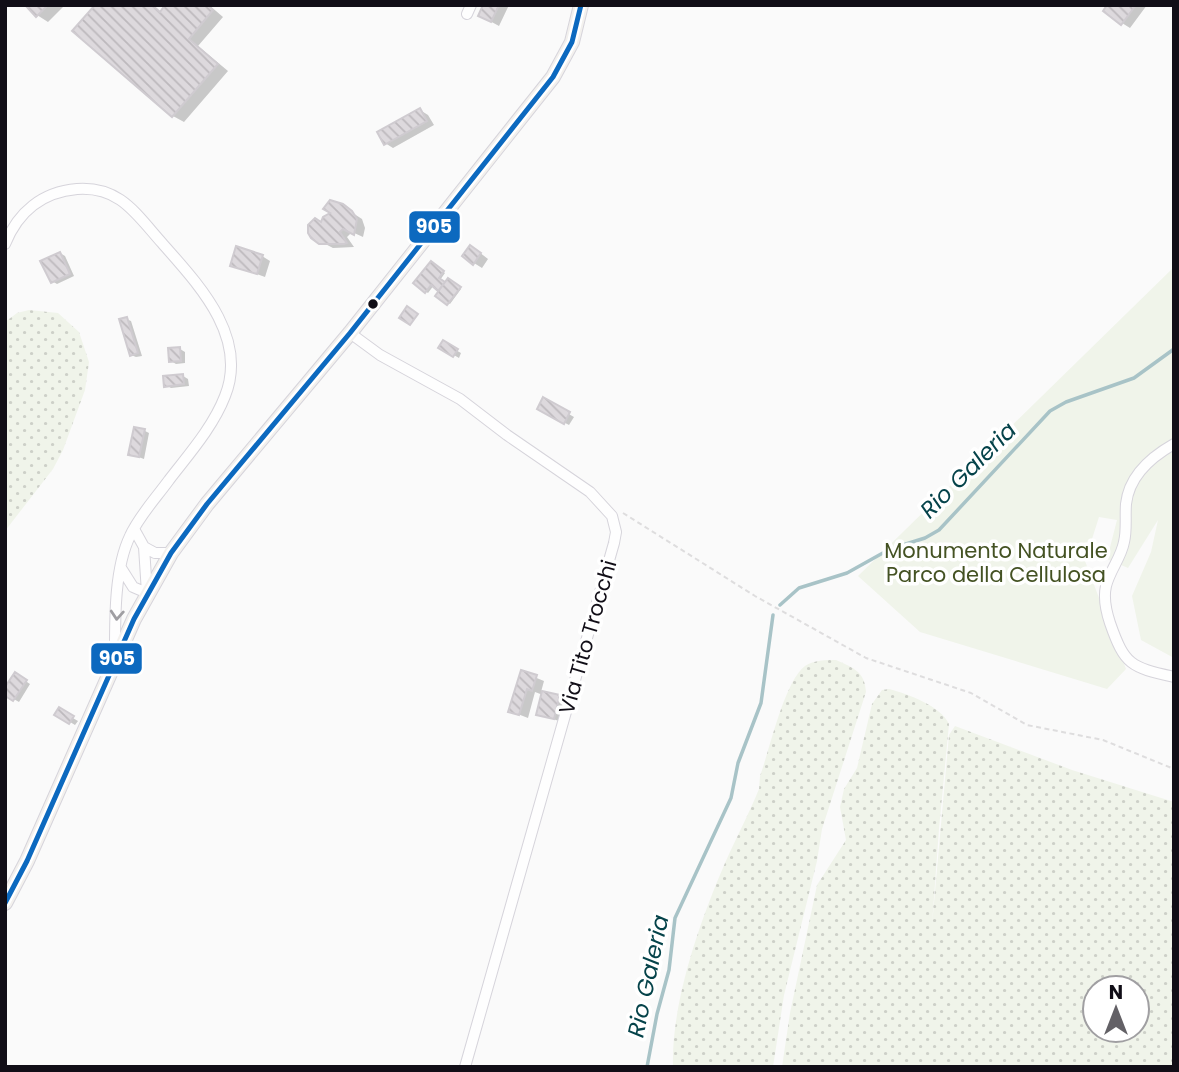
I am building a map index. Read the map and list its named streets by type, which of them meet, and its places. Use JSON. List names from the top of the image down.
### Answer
{
  "streets": {
    "street": ["Via Tito Trocchi"]
  },
  "water": ["Rio Galeria"],
  "parks": ["Monumento Naturale Parco della Cellulosa"],
  "lines": ["transit line 905"],
  "north": "top"
}
